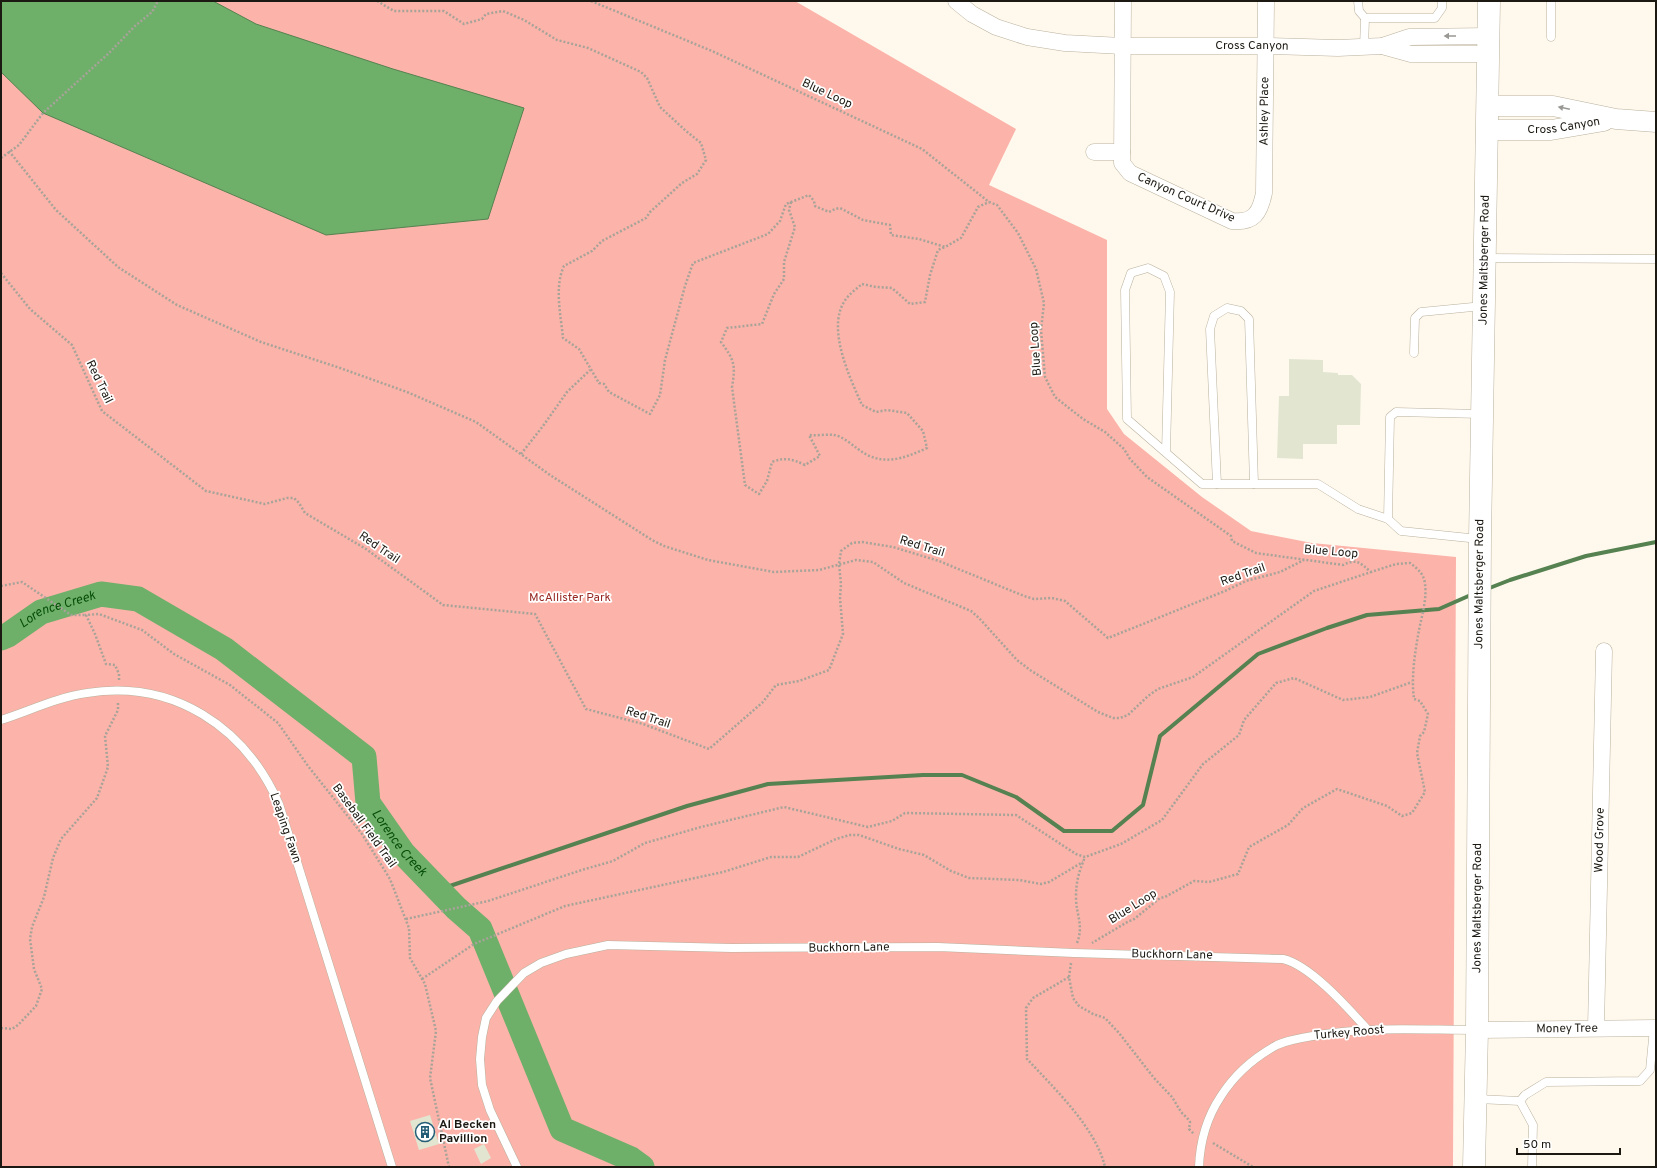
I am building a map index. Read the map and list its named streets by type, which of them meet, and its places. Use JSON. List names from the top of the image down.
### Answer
{
  "streets": {
    "main road": ["Jones Maltsberger Road"],
    "street": [
      "Cross Canyon",
      "Ashley Place",
      "Canyon Court Drive",
      "Wood Grove",
      "Money Tree"
    ],
    "lane": ["Leaping Fawn", "Buckhorn Lane", "Turkey Roost"],
    "path": ["Blue Loop", "Red Trail", "Baseball Field Trail"]
  },
  "crossings": [
    ["Cross Canyon", "Ashley Place"],
    ["Cross Canyon", "Canyon Court Drive"],
    ["Cross Canyon", "Jones Maltsberger Road"],
    ["Blue Loop", "Red Trail"],
    ["Blue Loop", "Buckhorn Lane"],
    ["Ashley Place", "Canyon Court Drive"],
    ["Jones Maltsberger Road", "Money Tree"],
    ["Jones Maltsberger Road", "Turkey Roost"],
    ["Wood Grove", "Money Tree"],
    ["Buckhorn Lane", "Turkey Roost"],
    ["Money Tree", "Turkey Roost"]
  ],
  "water": ["Lorence Creek"],
  "parks": ["McAllister Park"],
  "places": {
    "building": ["Al Becken Pavillion"]
  },
  "scale_bar": "50 m"
}
